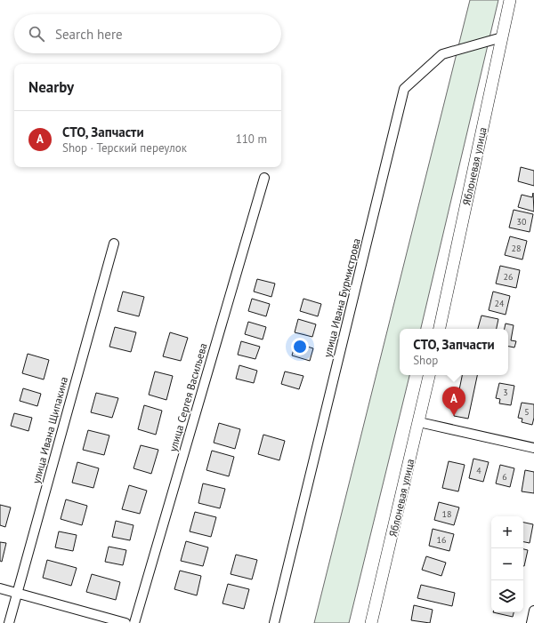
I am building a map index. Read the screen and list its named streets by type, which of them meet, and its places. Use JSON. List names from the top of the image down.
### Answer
{
  "streets": {
    "street": [
      "Яблоневая улица",
      "улица Ивана Бурмистрова",
      "улица Сергея Васильева",
      "улица Ивана Щипакина"
    ]
  },
  "crossings": [
    ["Яблоневая улица", "улица Ивана Бурмистрова"]
  ],
  "house_numbers": [
    "30",
    "28",
    "26",
    "24",
    "3",
    "5",
    "4",
    "6",
    "18",
    "16"
  ],
  "page": {
    "search": "Search here",
    "heading": "Nearby",
    "list": [
      {
        "mark": "A",
        "name": "СТО, Запчасти",
        "note": "Shop · Терский переулок",
        "value": "110 m"
      }
    ],
    "popup": ["СТО, Запчасти", "Shop"],
    "pins": "A",
    "map_buttons": ["+", "−"]
  }
}
